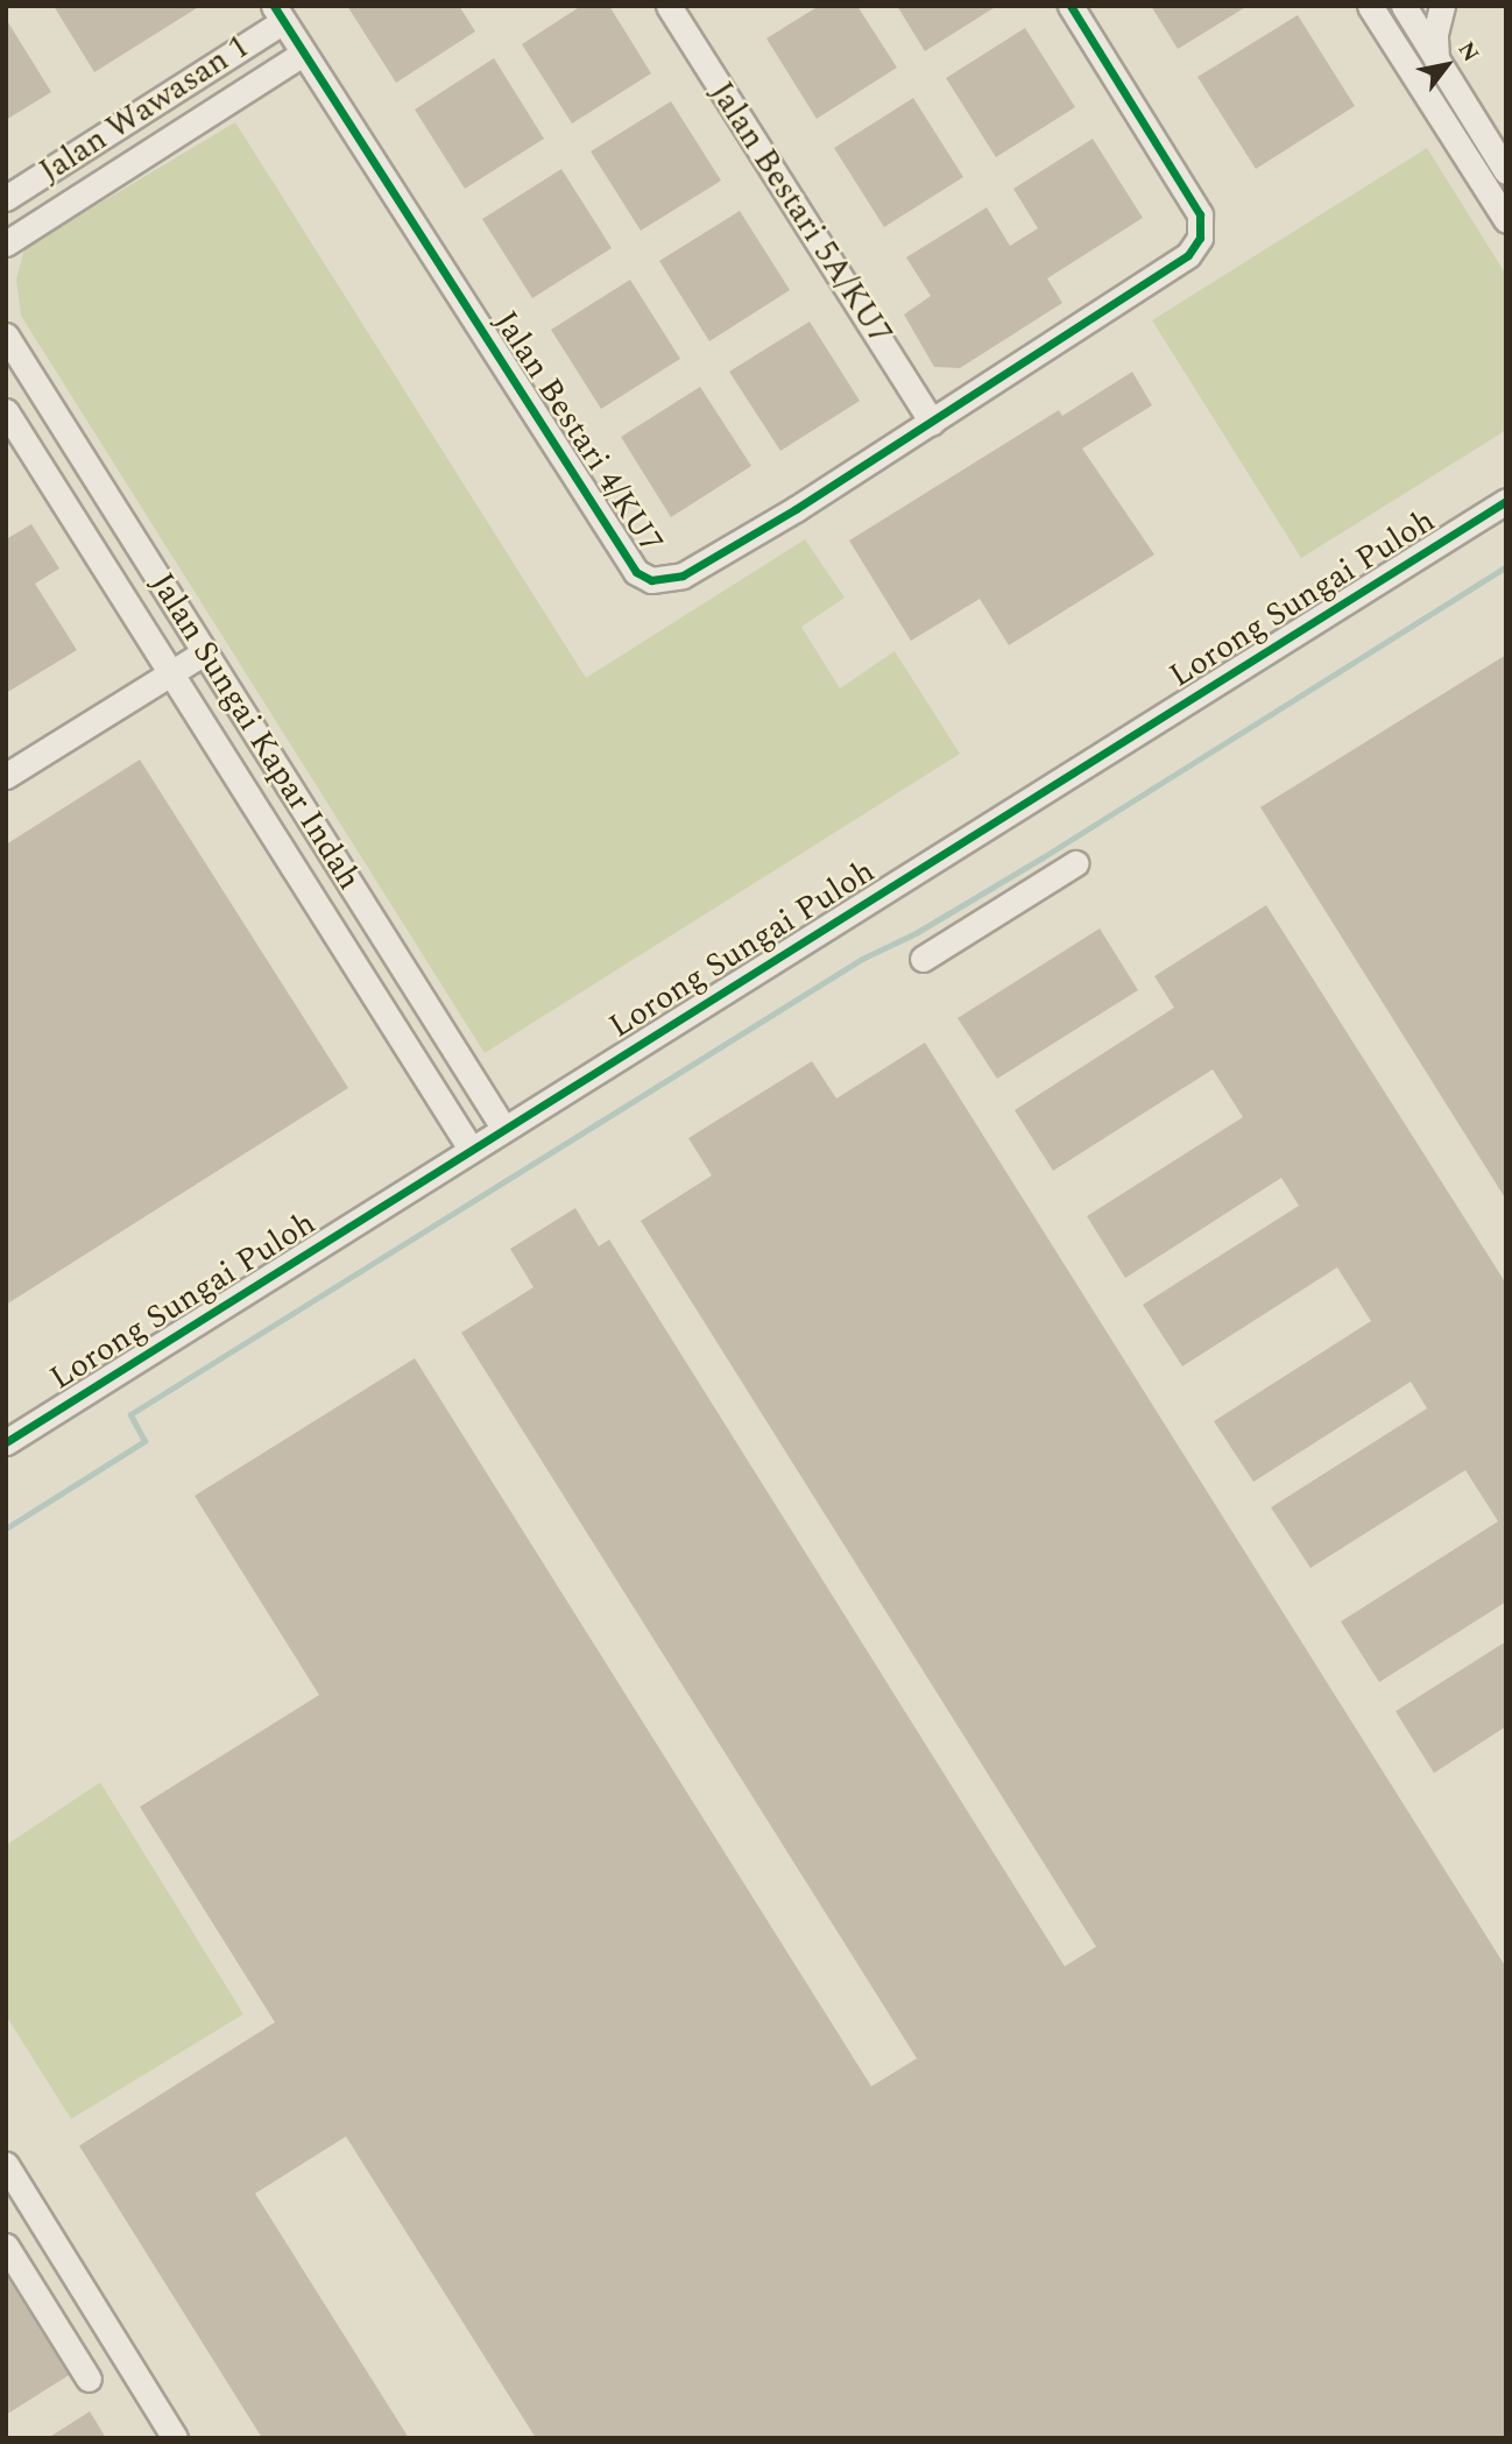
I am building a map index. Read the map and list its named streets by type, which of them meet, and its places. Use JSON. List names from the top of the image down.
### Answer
{
  "streets": {
    "street": [
      "Jalan Wawasan 1",
      "Jalan Bestari 5A/KU7",
      "Jalan Bestari 4/KU7",
      "Lorong Sungai Puloh",
      "Jalan Sungai Kapar Indah"
    ]
  },
  "crossings": [
    ["Jalan Wawasan 1", "Jalan Bestari 4/KU7"],
    ["Jalan Bestari 5A/KU7", "Jalan Bestari 4/KU7"],
    ["Lorong Sungai Puloh", "Jalan Sungai Kapar Indah"]
  ],
  "north": "top right"
}
